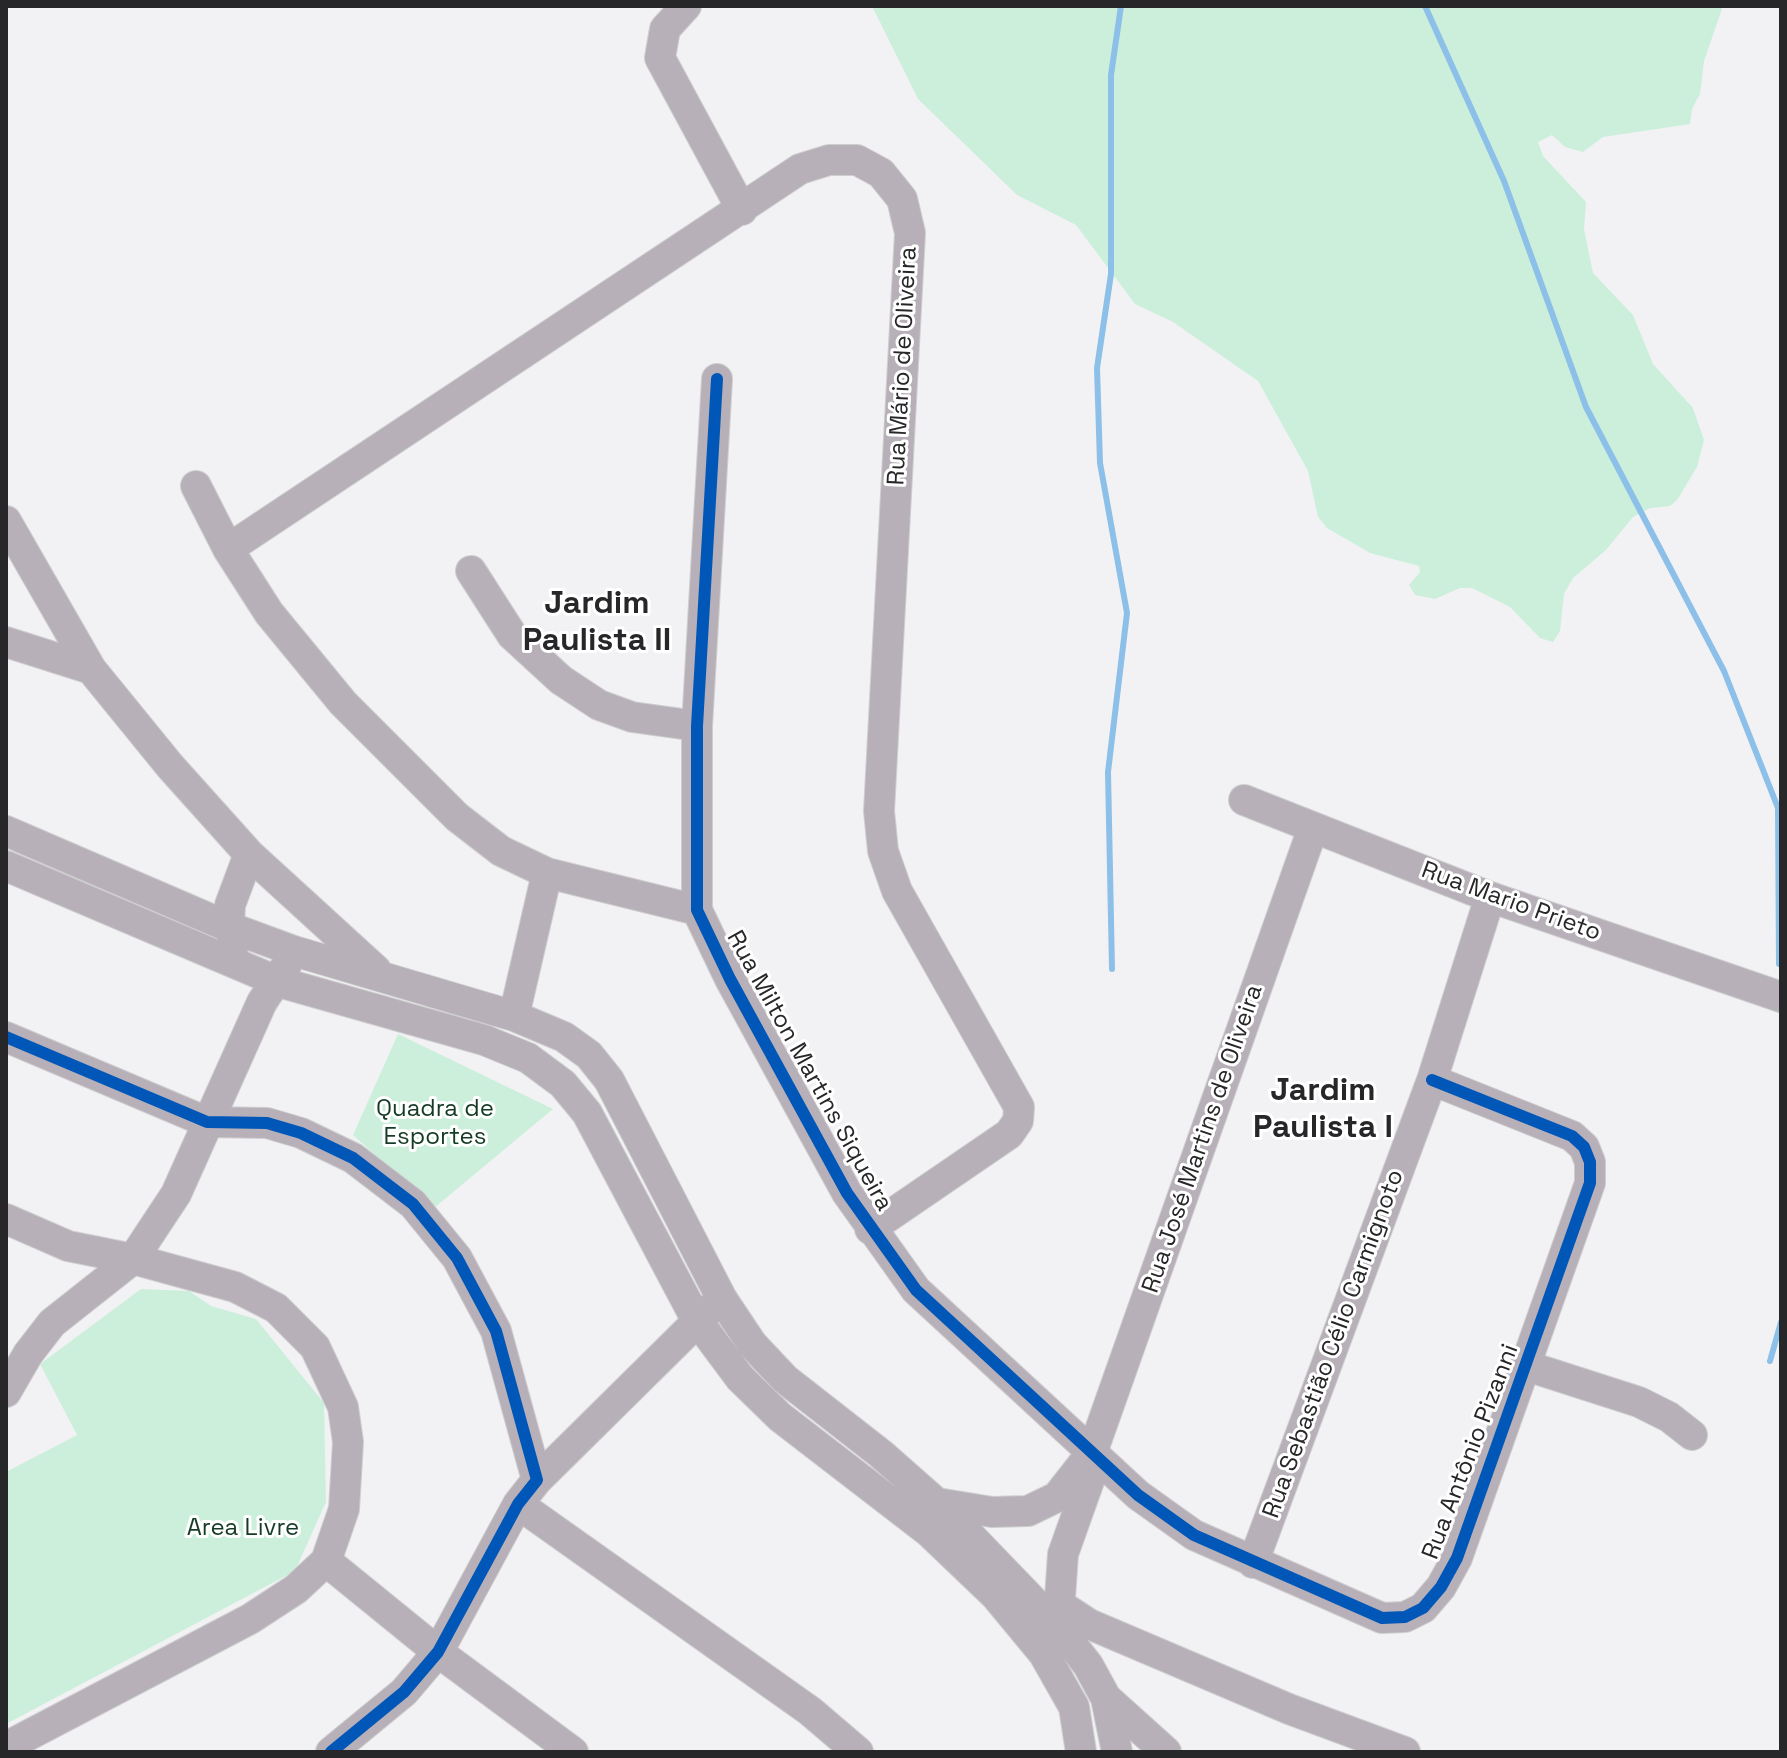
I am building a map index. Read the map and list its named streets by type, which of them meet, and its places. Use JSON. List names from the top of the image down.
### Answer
{
  "streets": {
    "street": [
      "Rua Mário de Oliveira",
      "Rua Mario Prieto",
      "Rua Milton Martins Siqueira",
      "Rua José Martins de Oliveira",
      "Rua Sebastião Célio Carmignoto",
      "Rua Antônio Pizanni"
    ]
  },
  "crossings": [
    ["Rua Mário de Oliveira", "Rua Milton Martins Siqueira"],
    ["Rua Mario Prieto", "Rua José Martins de Oliveira"],
    ["Rua Mario Prieto", "Rua Sebastião Célio Carmignoto"],
    ["Rua Milton Martins Siqueira", "Rua José Martins de Oliveira"],
    ["Rua Milton Martins Siqueira", "Rua Antônio Pizanni"],
    ["Rua José Martins de Oliveira", "Rua Antônio Pizanni"],
    ["Rua Sebastião Célio Carmignoto", "Rua Antônio Pizanni"]
  ],
  "districts": ["Jardim Paulista II", "Jardim Paulista I"],
  "parks": ["Quadra de Esportes", "Area Livre"]
}
